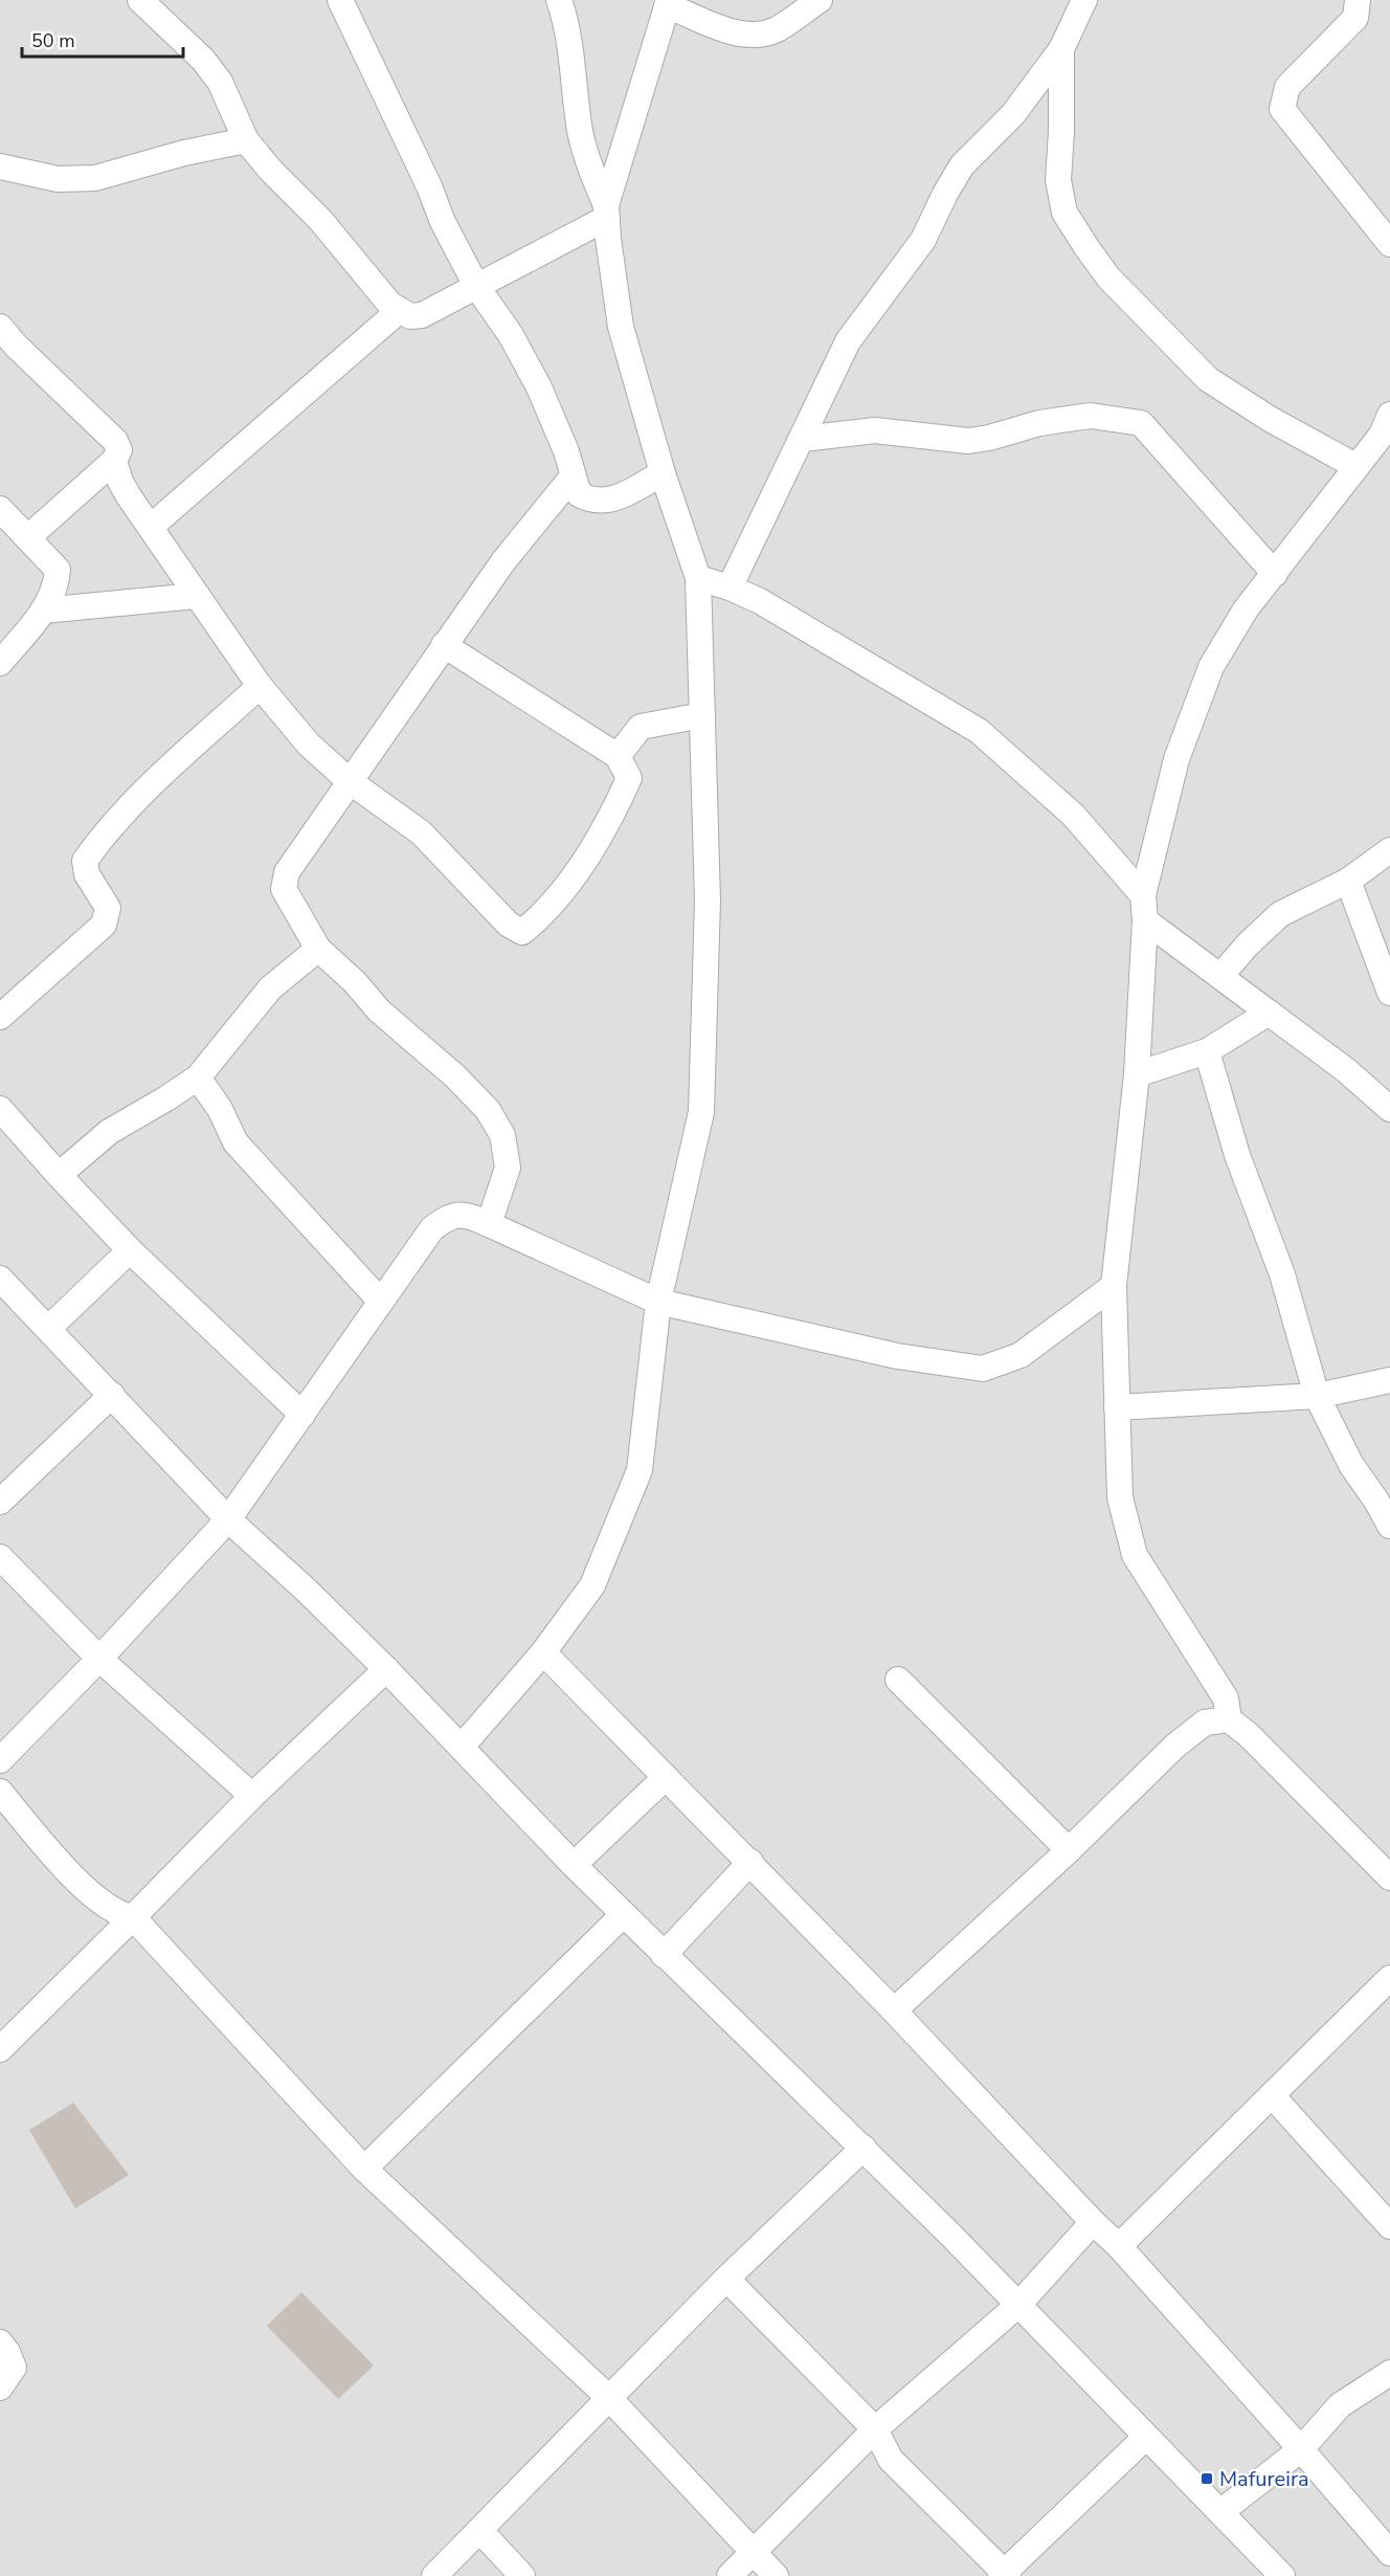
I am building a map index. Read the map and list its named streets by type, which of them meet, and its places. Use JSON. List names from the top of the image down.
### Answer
{
  "places": {
    "transit": ["Mafureira"]
  },
  "scale_bar": "50 m"
}
